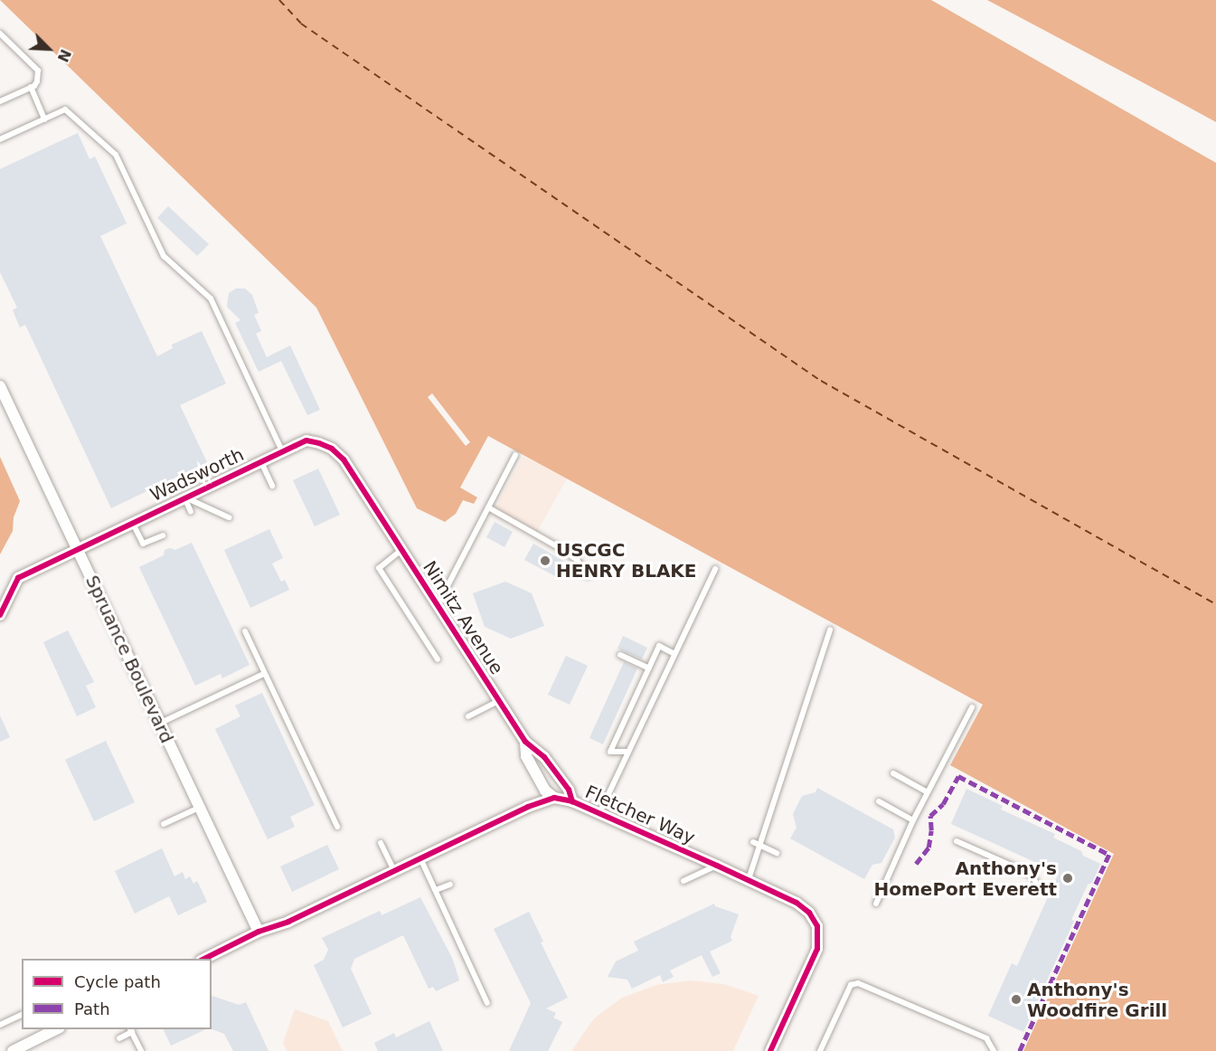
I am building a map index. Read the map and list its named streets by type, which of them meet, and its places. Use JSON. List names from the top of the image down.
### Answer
{
  "streets": {
    "street": [
      "Wadsworth",
      "Nimitz Avenue",
      "Spruance Boulevard",
      "Fletcher Way"
    ]
  },
  "crossings": [
    ["Wadsworth", "Nimitz Avenue"],
    ["Wadsworth", "Spruance Boulevard"],
    ["Nimitz Avenue", "Fletcher Way"]
  ],
  "places": ["USCGC HENRY BLAKE", "Anthony's HomePort Everett", "Anthony's Woodfire Grill"],
  "legend": ["Cycle path", "Path"],
  "north": "bottom right"
}
